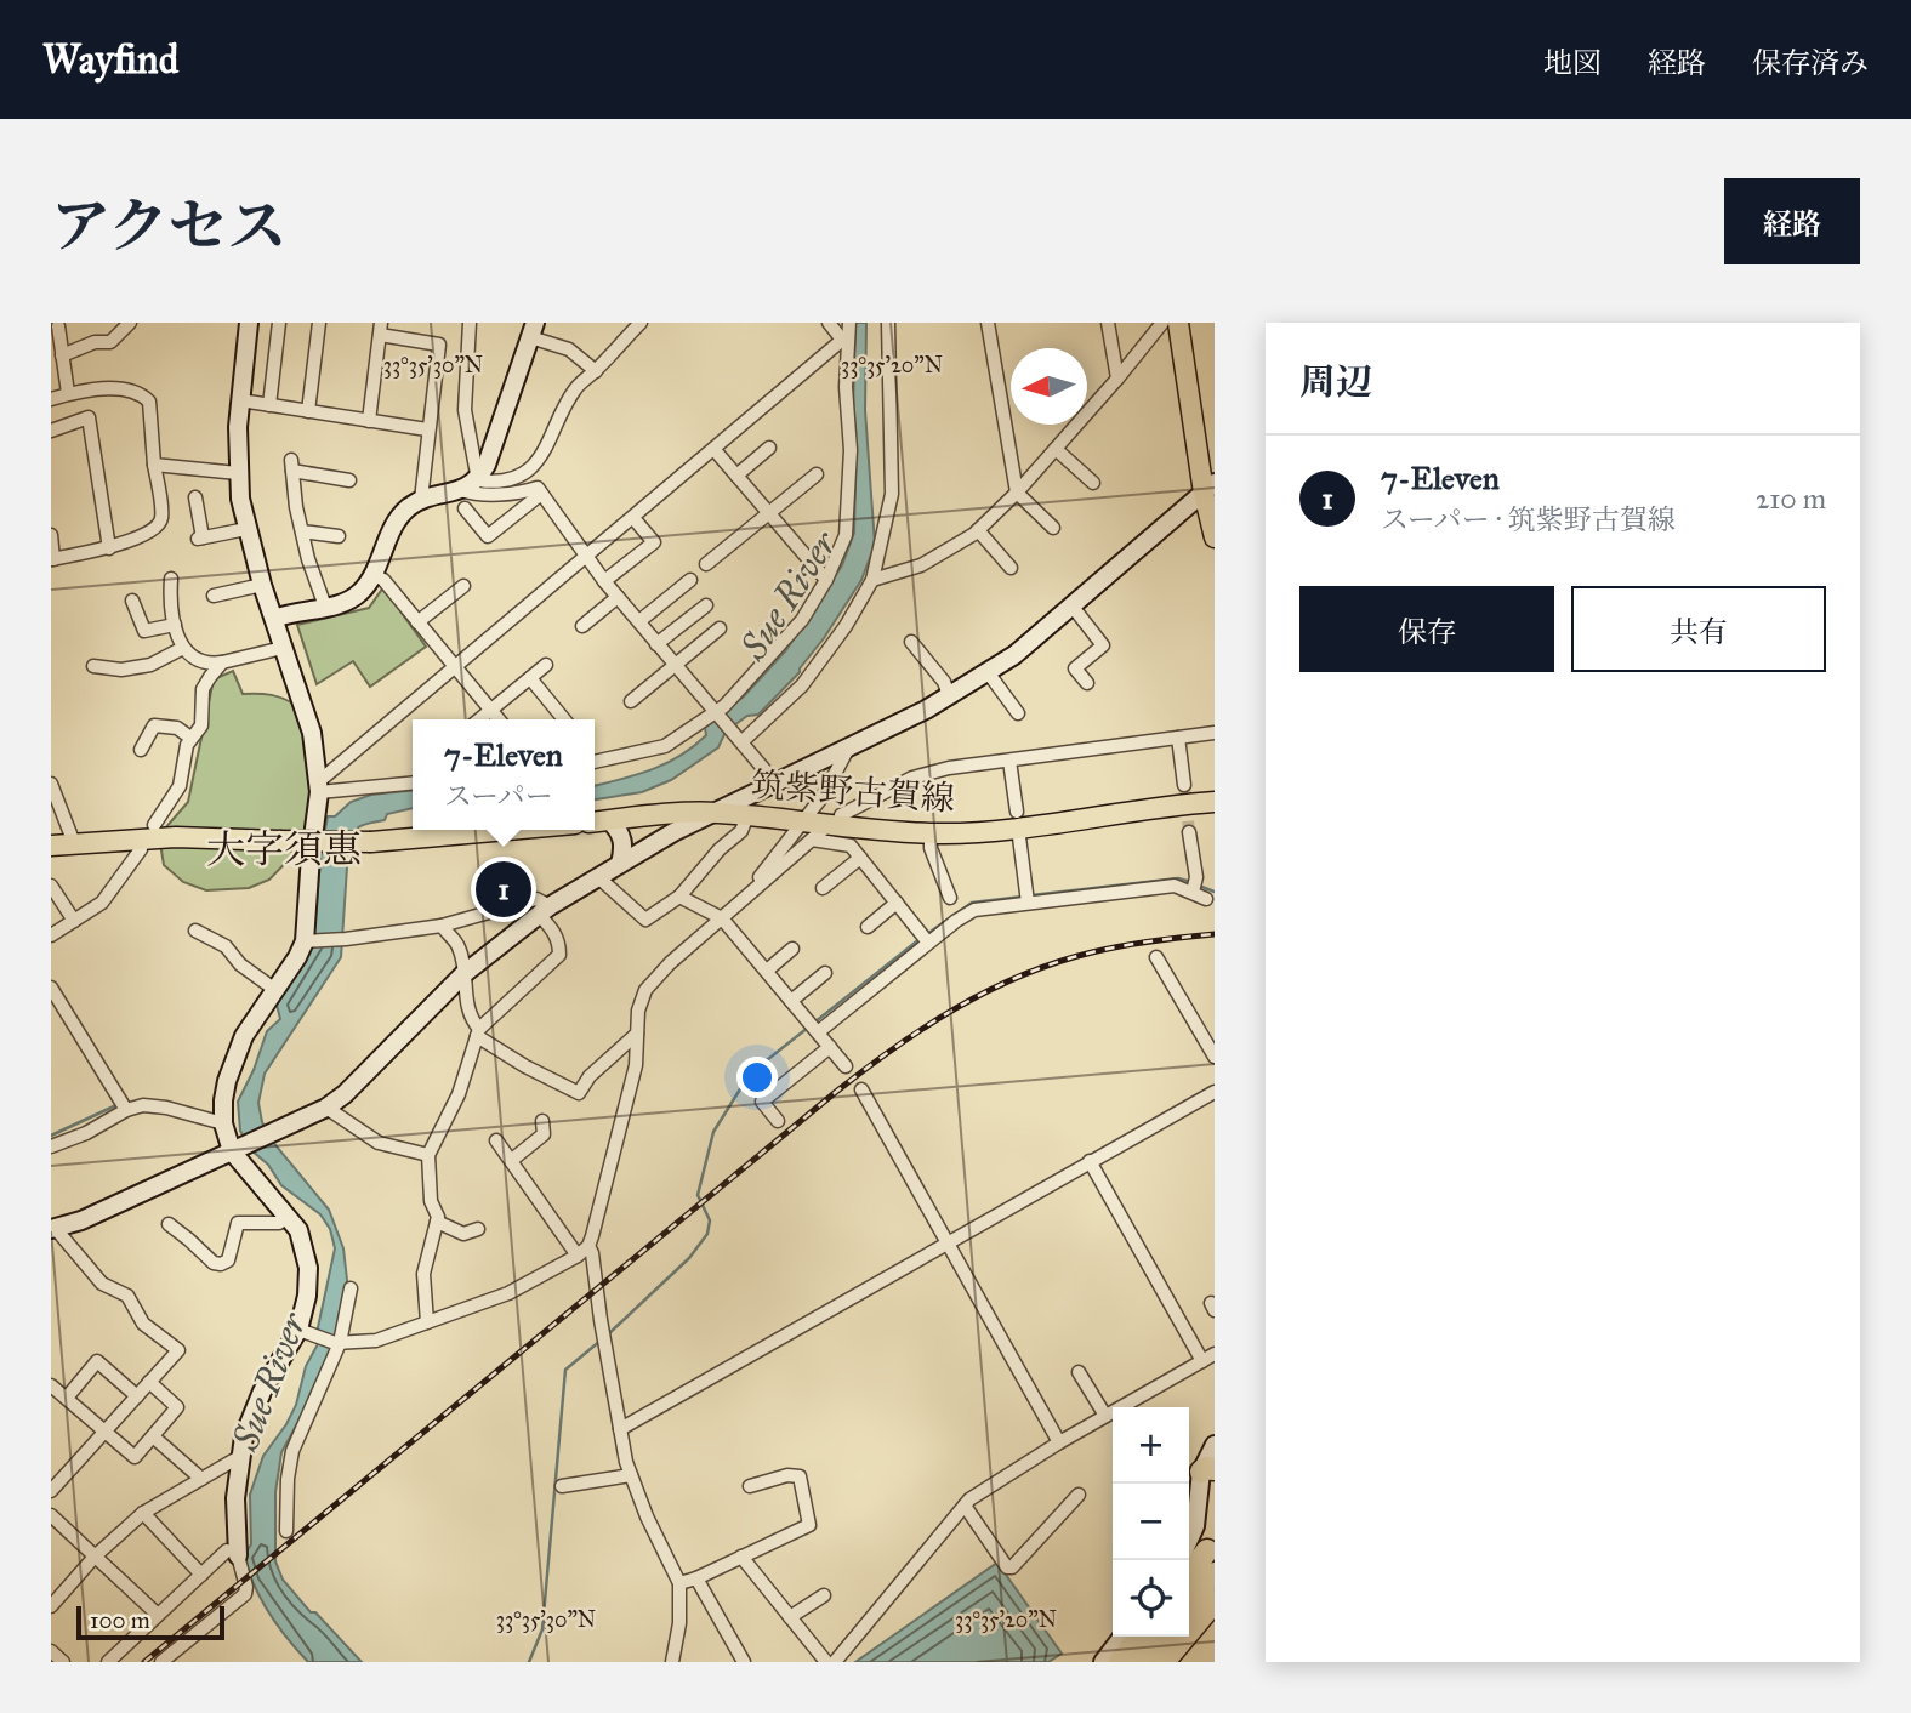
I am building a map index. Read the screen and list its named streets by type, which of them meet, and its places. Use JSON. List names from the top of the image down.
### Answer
{
  "streets": {
    "main road": ["筑紫野古賀線"]
  },
  "districts": ["大字須惠"],
  "water": ["Sue River"],
  "scale_bar": "100 m",
  "north": "left",
  "page": {
    "header": "Wayfind",
    "nav": ["地図", "経路", "保存済み"],
    "title": "アクセス",
    "buttons": [
      "経路",
      ["保存", "共有"]
    ],
    "heading": "周辺",
    "list": [
      {
        "mark": "1",
        "name": "7-Eleven",
        "note": "スーパー · 筑紫野古賀線",
        "value": "210 m"
      }
    ],
    "popup": ["7-Eleven", "スーパー"],
    "pins": "1",
    "map_buttons": ["+", "−"],
    "scale": "100 m"
  },
  "coordinates": ["33°35'30\"N", "33°35'20\"N"]
}
